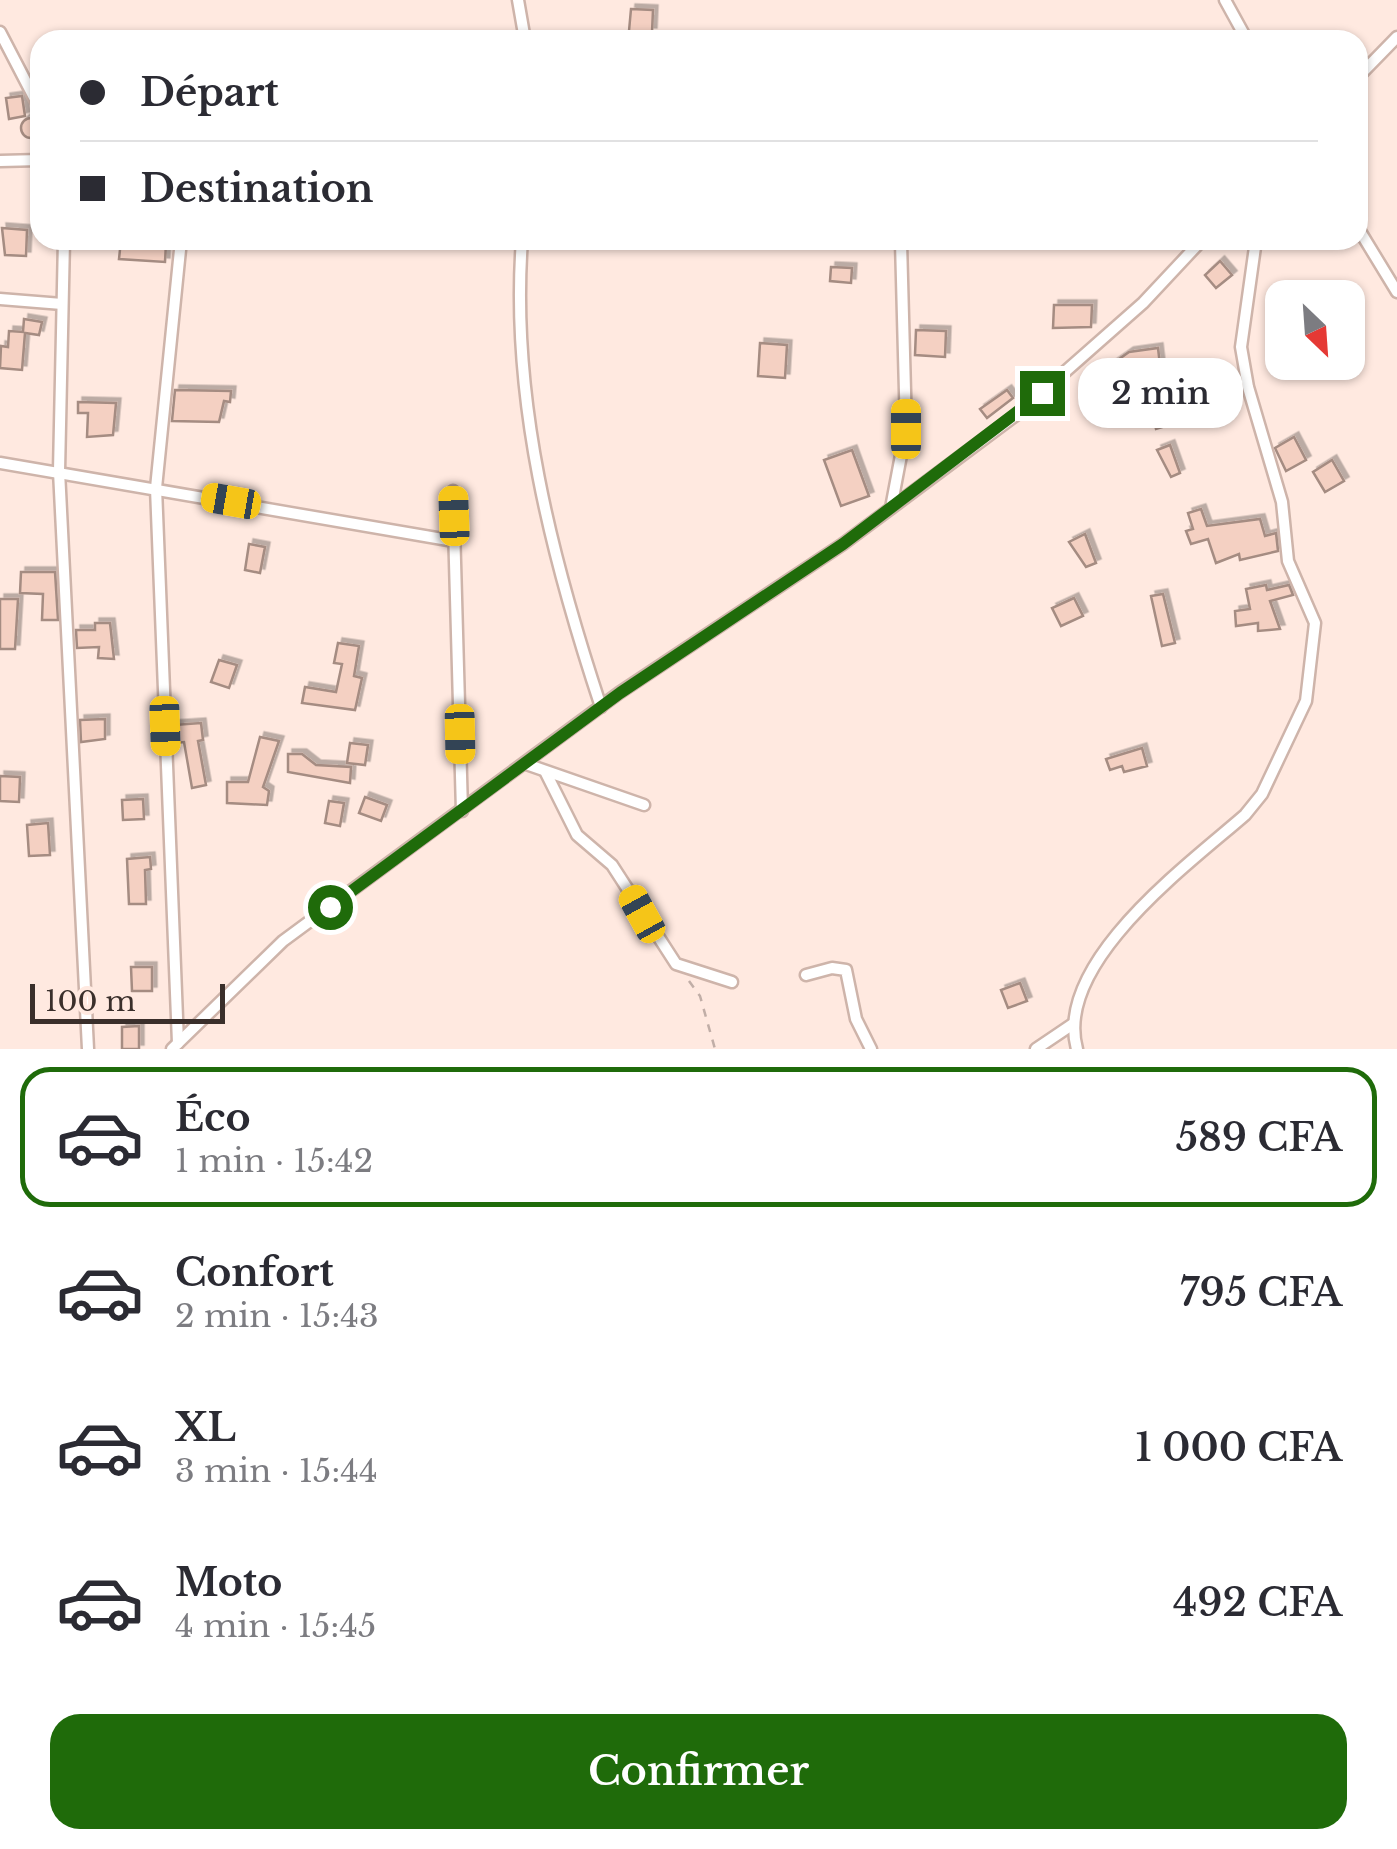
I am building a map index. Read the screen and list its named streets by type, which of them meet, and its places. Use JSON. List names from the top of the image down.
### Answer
{
  "scale_bar": "100 m",
  "north": "bottom right",
  "page": {
    "banner": ["Départ", "Destination"],
    "bubble": "2 min",
    "scale": "100 m",
    "list": [
      {
        "name": "Éco",
        "note": "1 min · 15:42",
        "value": "589 CFA"
      },
      {
        "name": "Confort",
        "note": "2 min · 15:43",
        "value": "795 CFA"
      },
      {
        "name": "XL",
        "note": "3 min · 15:44",
        "value": "1 000 CFA"
      },
      {
        "name": "Moto",
        "note": "4 min · 15:45",
        "value": "492 CFA"
      }
    ],
    "buttons": "Confirmer"
  }
}
